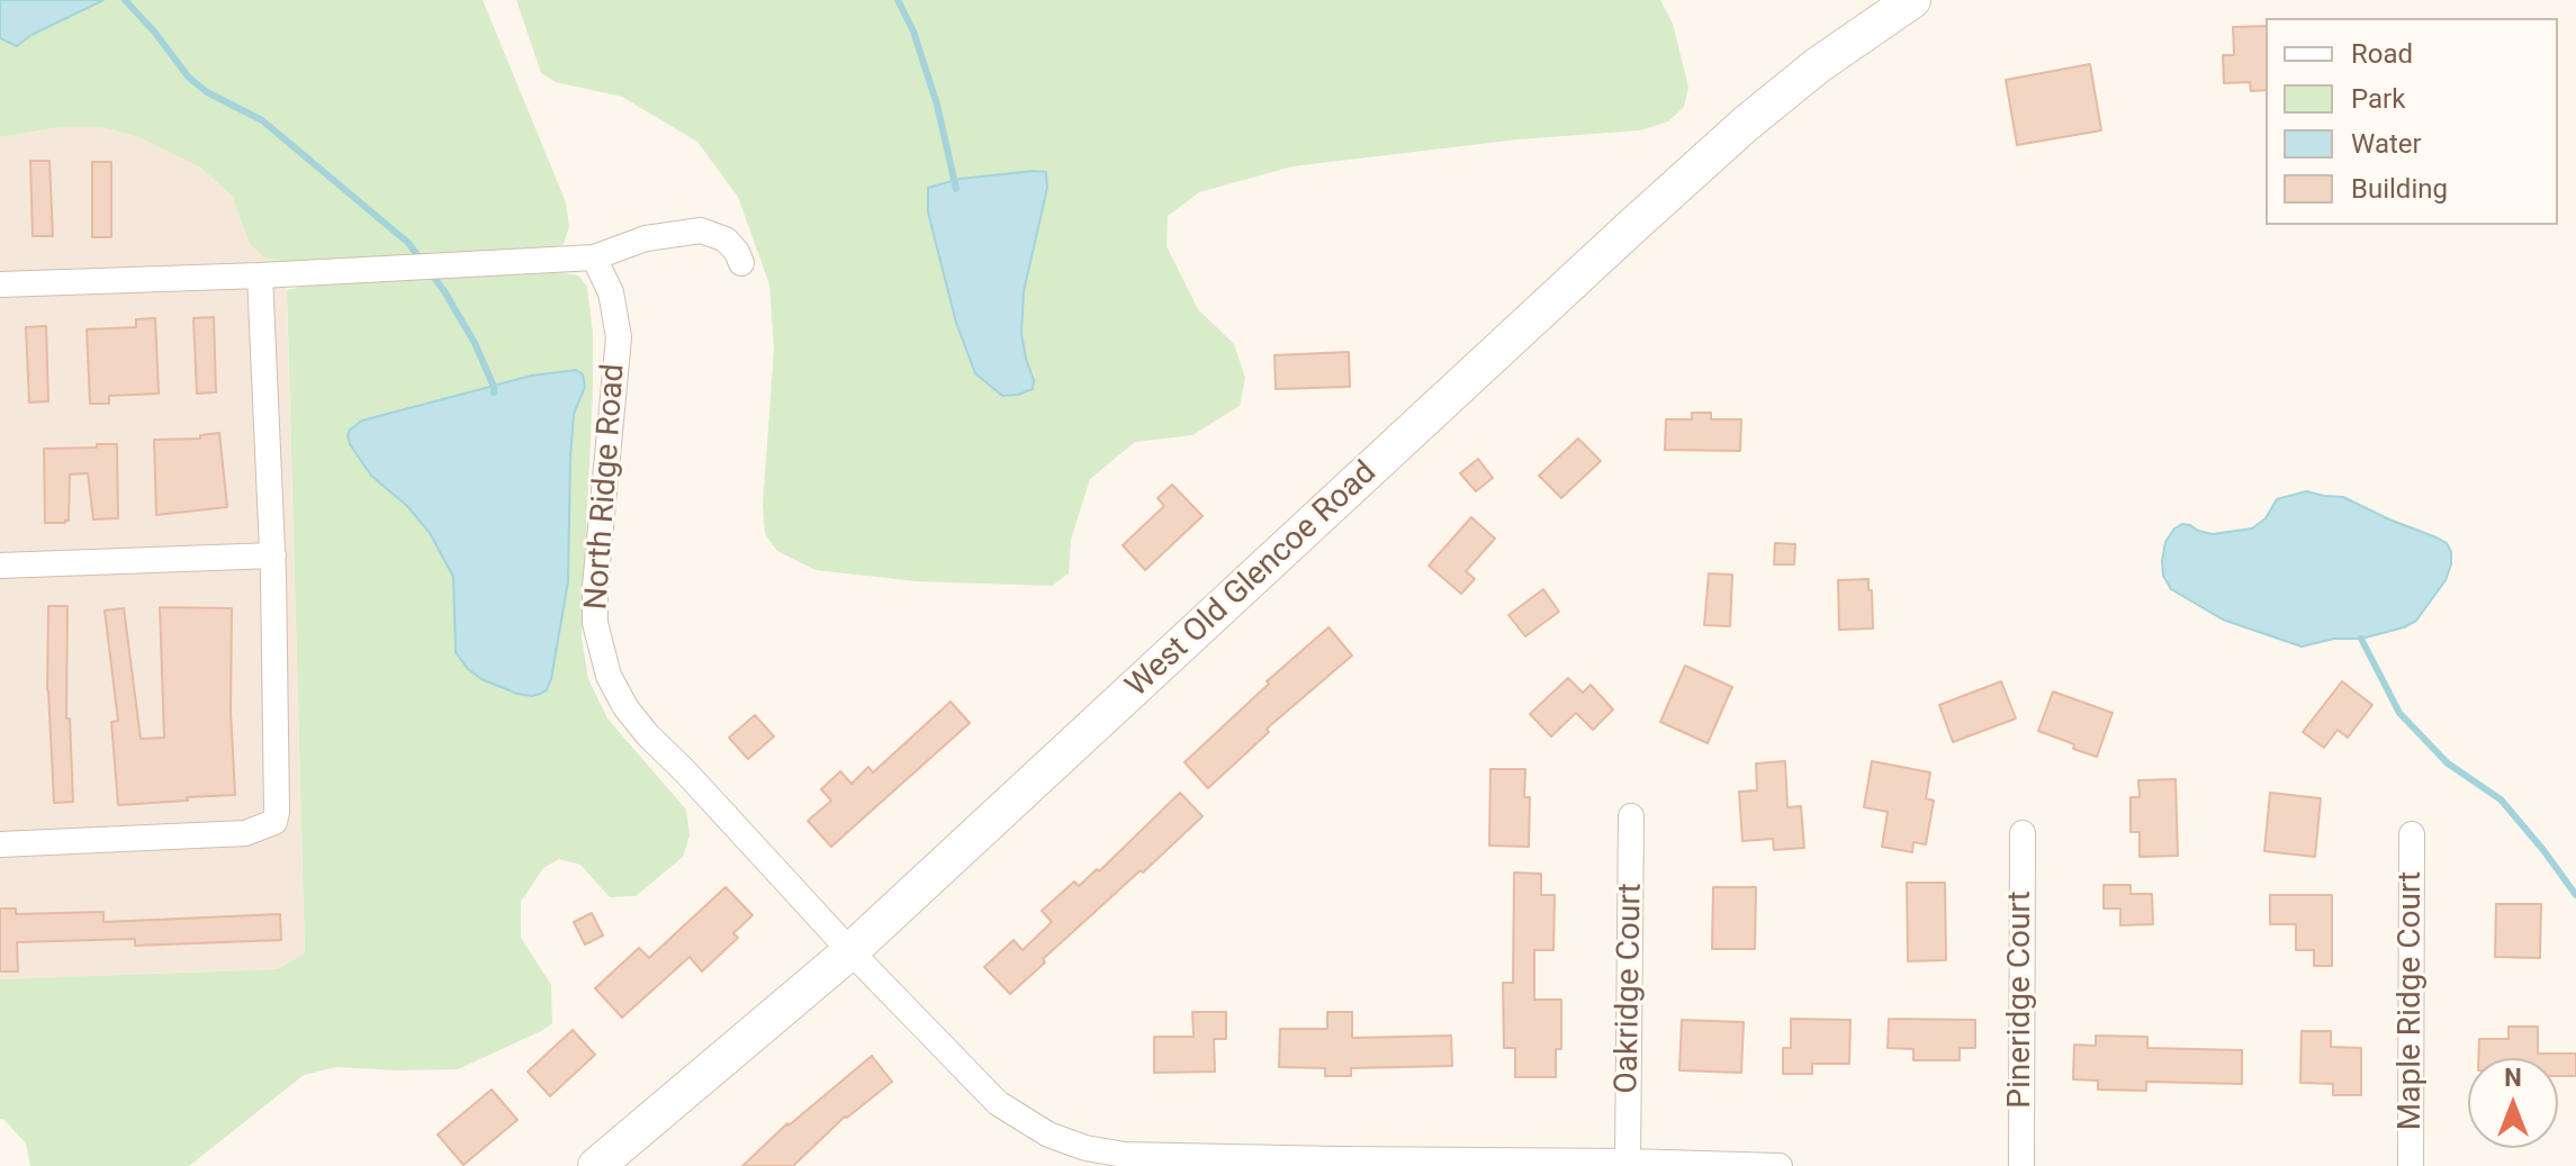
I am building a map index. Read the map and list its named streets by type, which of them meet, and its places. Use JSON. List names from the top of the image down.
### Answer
{
  "streets": {
    "street": [
      "North Ridge Road",
      "West Old Glencoe Road",
      "Oakridge Court",
      "Pineridge Court",
      "Maple Ridge Court"
    ]
  },
  "crossings": [
    ["North Ridge Road", "West Old Glencoe Road"],
    ["North Ridge Road", "Oakridge Court"]
  ],
  "legend": [
    "Road",
    "Park",
    "Water",
    "Building"
  ],
  "north": "top"
}
